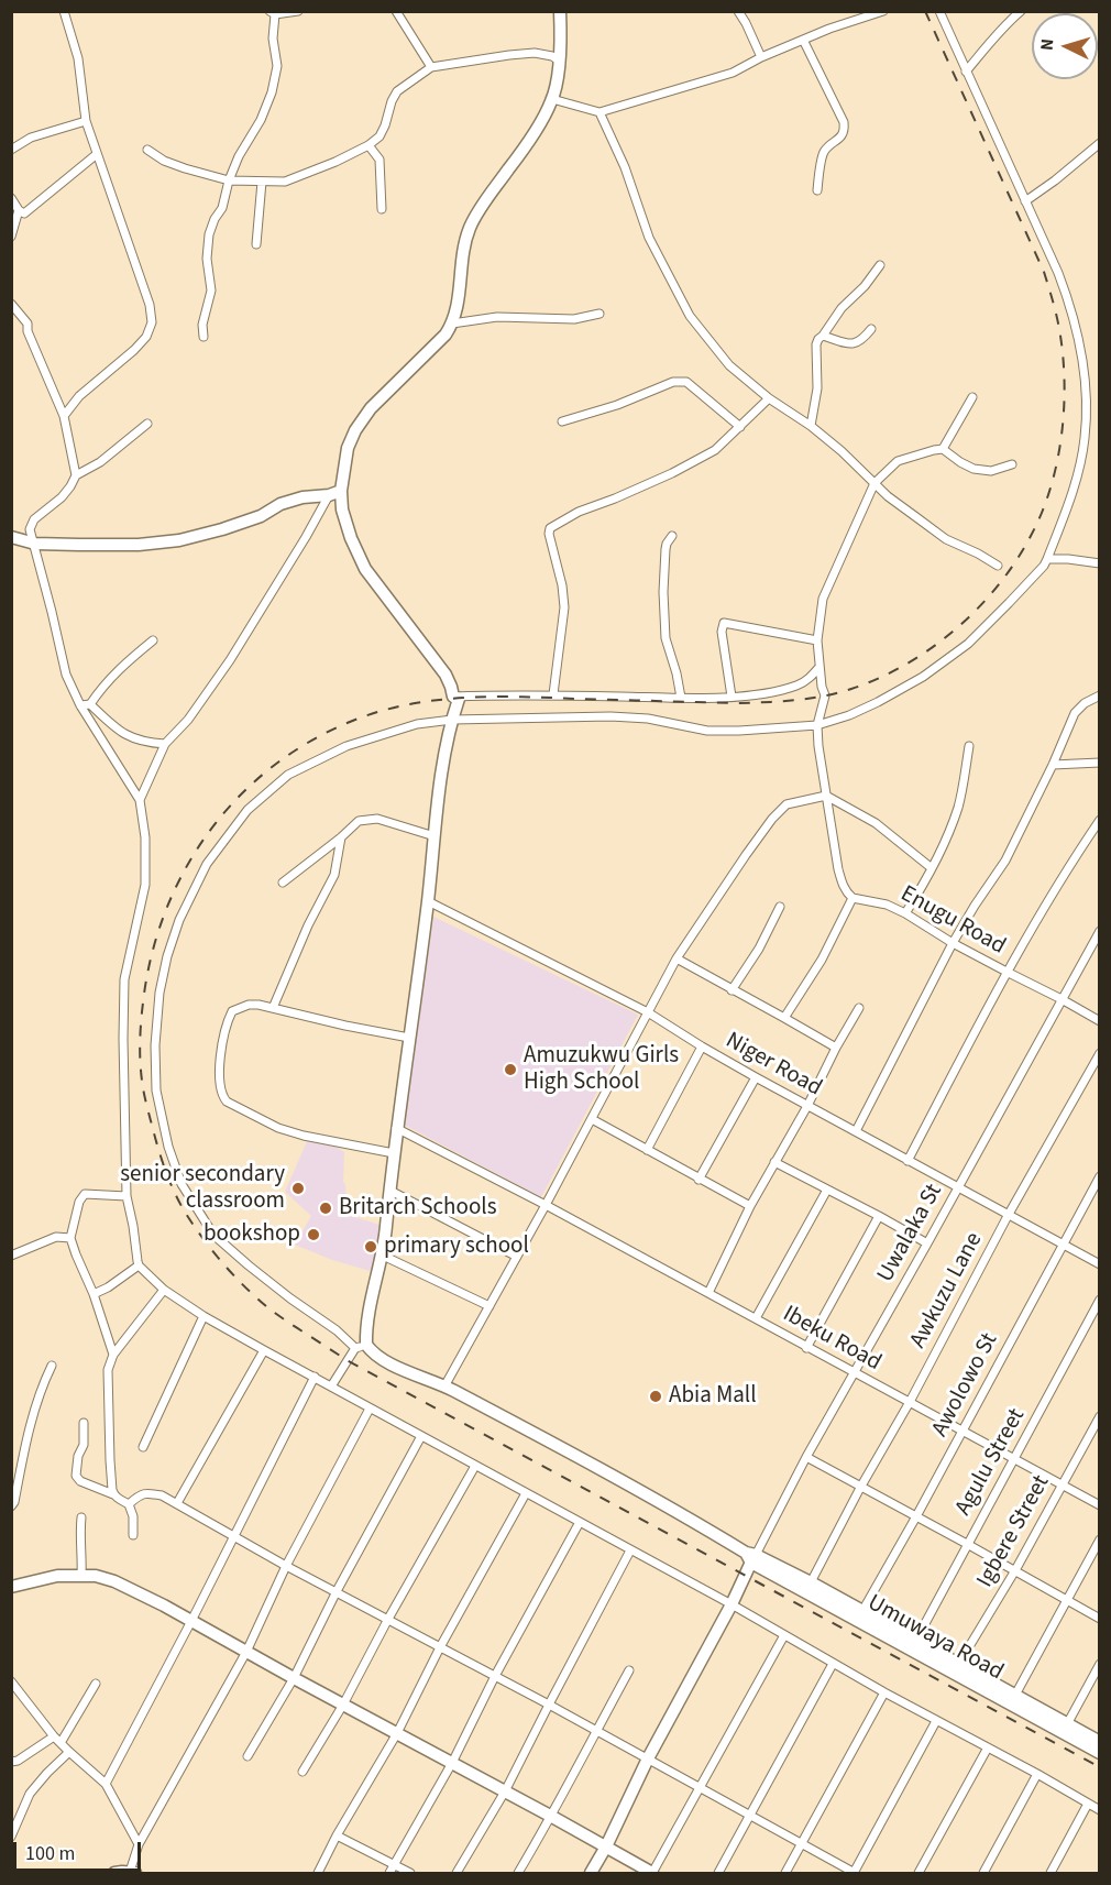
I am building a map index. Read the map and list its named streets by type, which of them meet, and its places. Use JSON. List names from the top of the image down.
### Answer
{
  "streets": {
    "street": [
      "Enugu Road",
      "Niger Road",
      "Uwalaka St",
      "Awkuzu Lane",
      "Ibeku Road",
      "Awolowo St",
      "Agulu Street",
      "Igbere Street",
      "Umuwaya Road"
    ]
  },
  "crossings": [
    ["Enugu Road", "Uwalaka St"],
    ["Niger Road", "Uwalaka St"],
    ["Niger Road", "Awkuzu Lane"],
    ["Niger Road", "Awolowo St"],
    ["Uwalaka St", "Ibeku Road"],
    ["Uwalaka St", "Umuwaya Road"],
    ["Awkuzu Lane", "Ibeku Road"],
    ["Awkuzu Lane", "Umuwaya Road"],
    ["Ibeku Road", "Awolowo St"],
    ["Ibeku Road", "Agulu Street"],
    ["Ibeku Road", "Igbere Street"],
    ["Awolowo St", "Umuwaya Road"],
    ["Agulu Street", "Umuwaya Road"],
    ["Igbere Street", "Umuwaya Road"]
  ],
  "places": [
    "Amuzukwu Girls High School",
    "senior secondary classroom",
    "Britarch Schools",
    "bookshop",
    "primary school",
    "Abia Mall"
  ],
  "scale_bar": "100 m",
  "north": "left"
}
